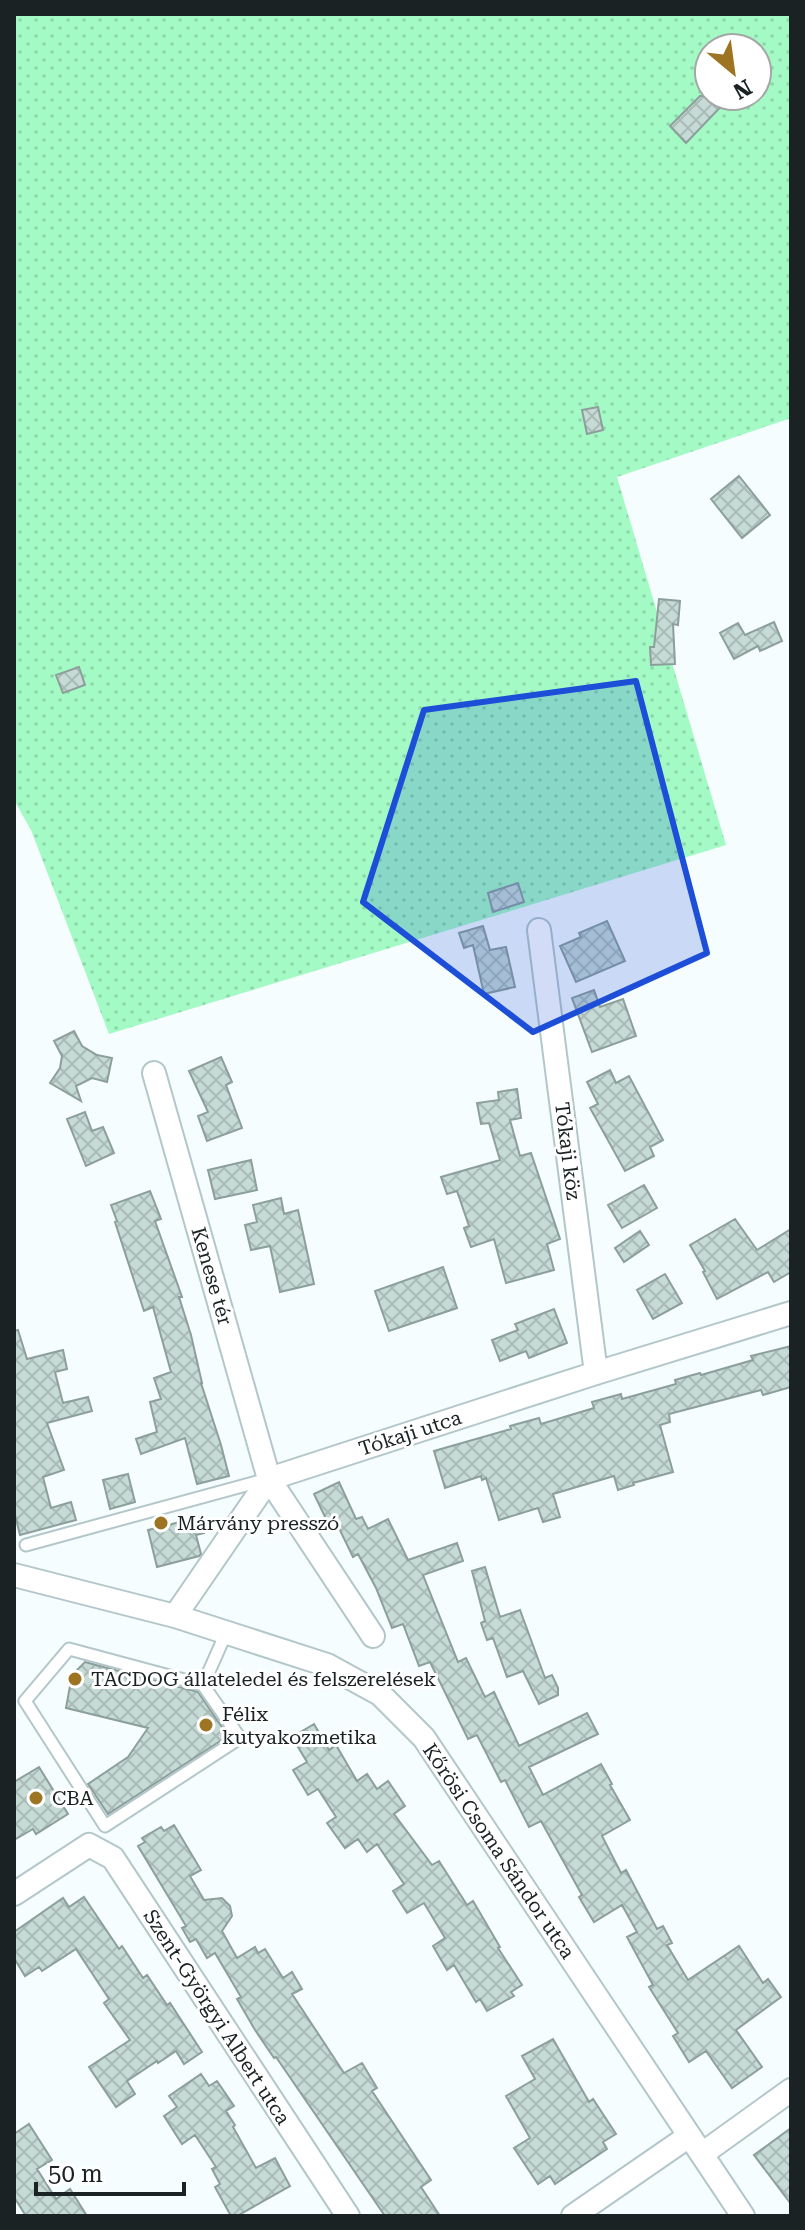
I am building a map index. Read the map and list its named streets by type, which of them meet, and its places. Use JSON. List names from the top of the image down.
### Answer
{
  "streets": {
    "street": [
      "Tókaji köz",
      "Kenese tér",
      "Tókaji utca",
      "Kőrösi Csoma Sándor utca",
      "Szent-Györgyi Albert utca"
    ]
  },
  "crossings": [
    ["Tókaji köz", "Tókaji utca"],
    ["Kenese tér", "Tókaji utca"]
  ],
  "places": [
    "Márvány presszó",
    "TACDOG állateledel és felszerelések",
    "Félix kutyakozmetika",
    "CBA"
  ],
  "scale_bar": "50 m",
  "north": "bottom right"
}
